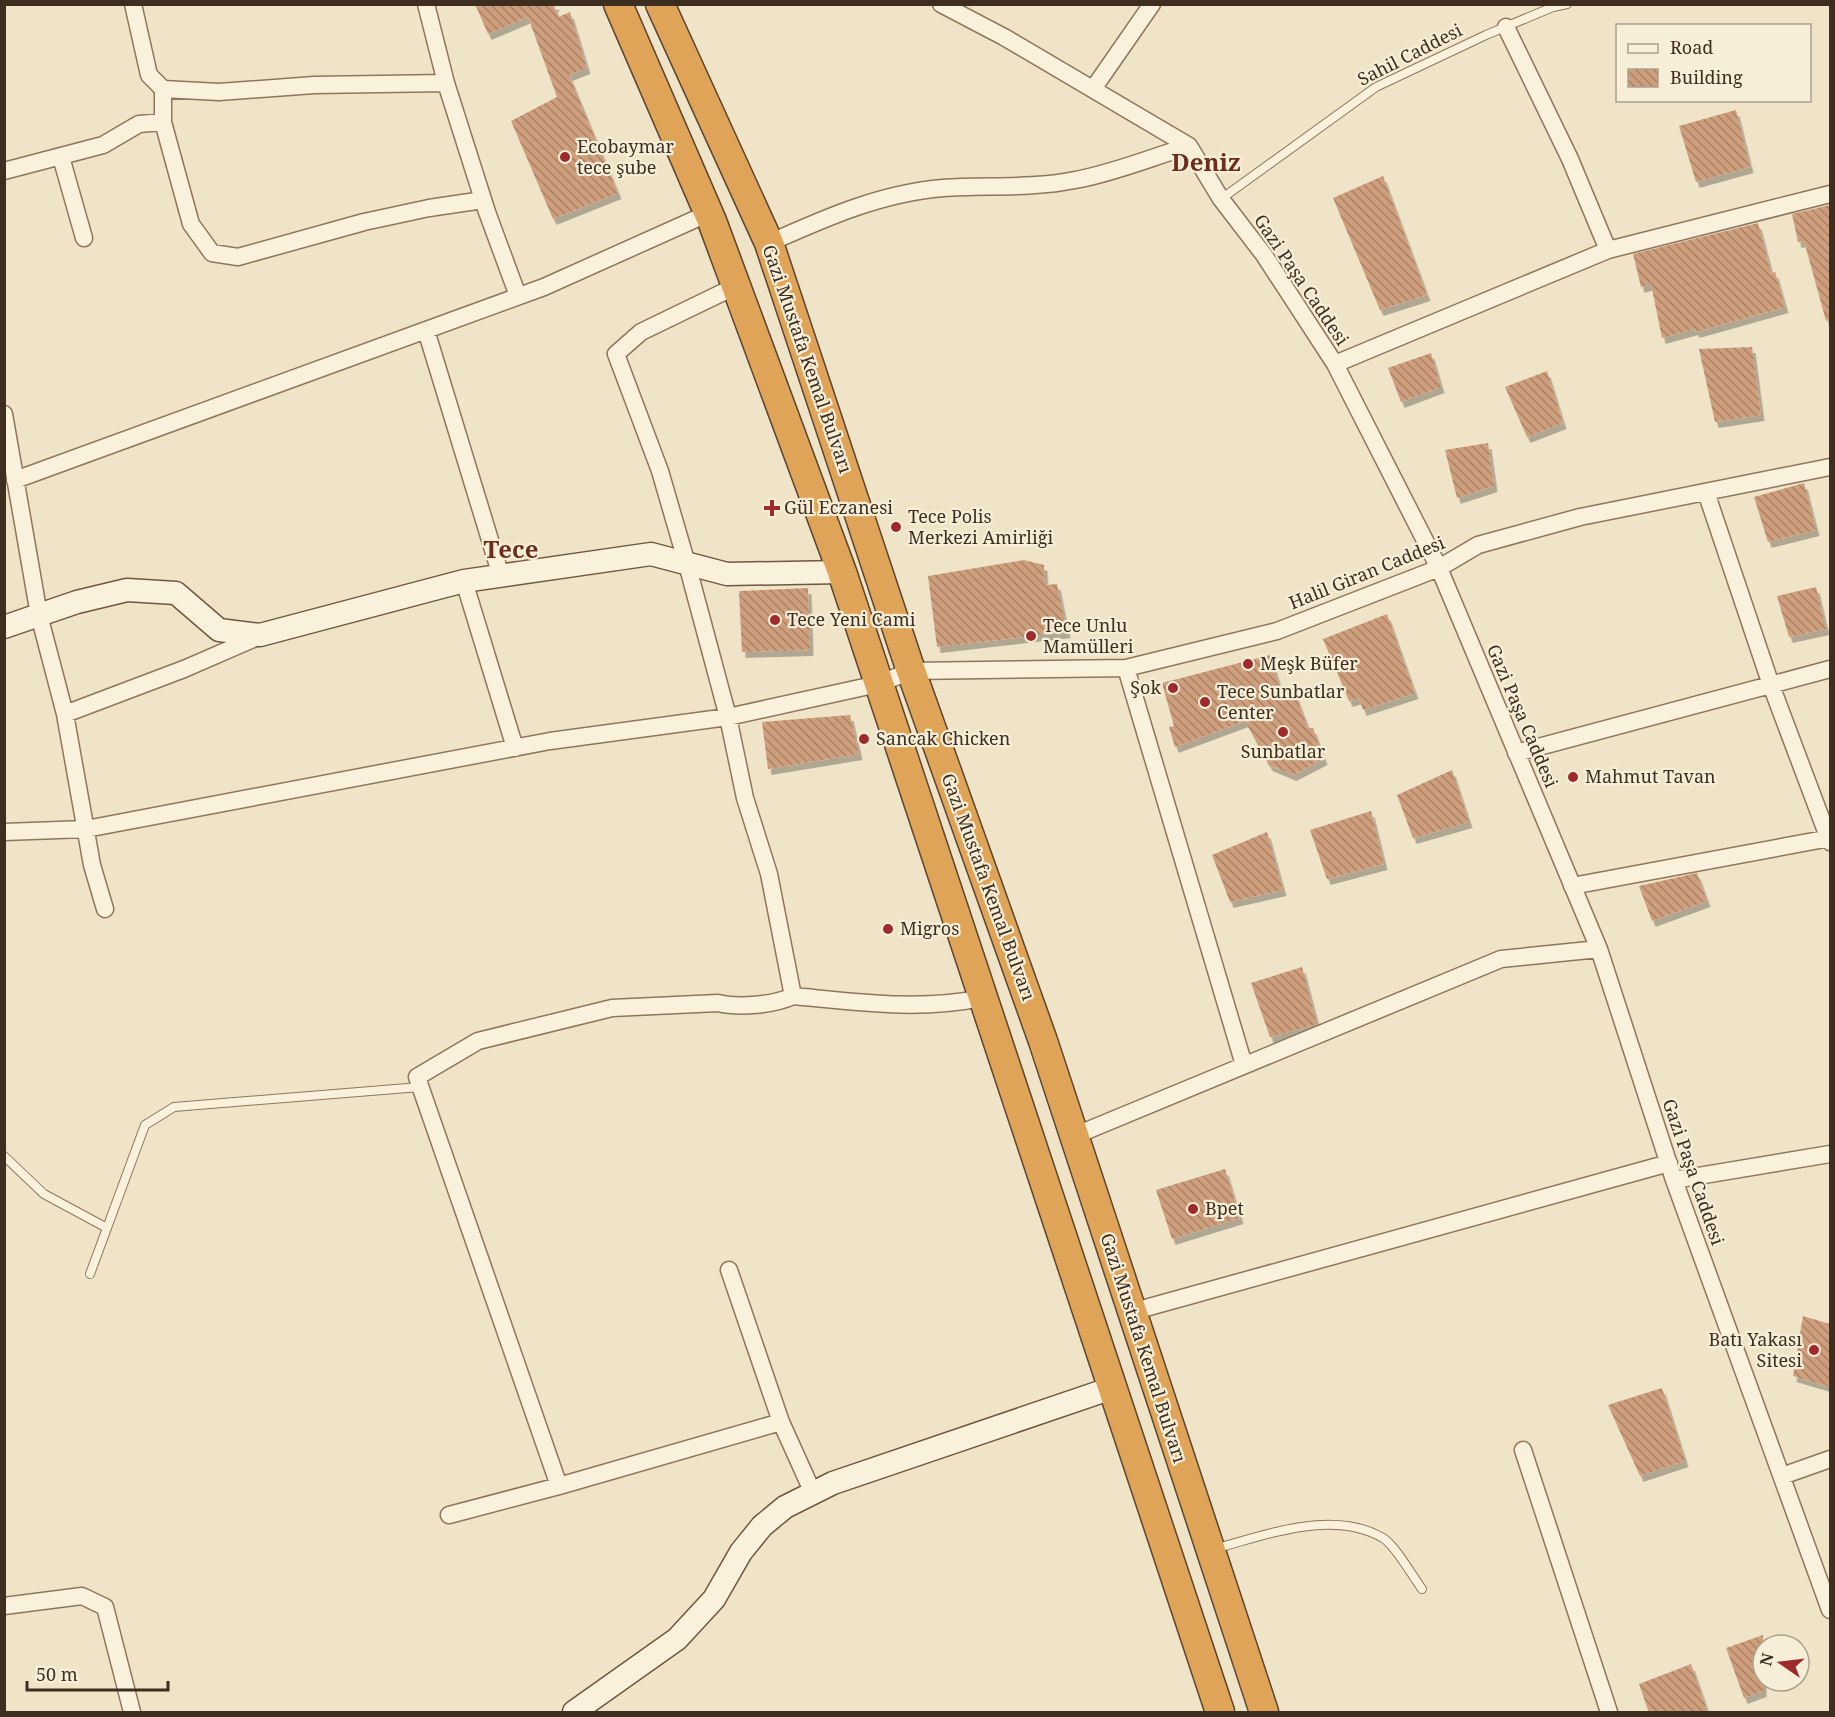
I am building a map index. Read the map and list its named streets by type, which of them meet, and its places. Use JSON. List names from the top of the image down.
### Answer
{
  "streets": {
    "highway": ["Gazi Mustafa Kemal Bulvarı"],
    "street": ["Gazi Paşa Caddesi", "Halil Giran Caddesi"],
    "lane": ["Sahil Caddesi"]
  },
  "crossings": [
    ["Sahil Caddesi", "Gazi Paşa Caddesi"],
    ["Gazi Paşa Caddesi", "Halil Giran Caddesi"],
    ["Gazi Mustafa Kemal Bulvarı", "Halil Giran Caddesi"]
  ],
  "districts": ["Deniz", "Tece"],
  "places": {
    "other": [
      "Ecobaymar tece şube",
      "Tece Polis Merkezi Amirliği",
      "Tece Yeni Cami",
      "Tece Unlu Mamülleri",
      "Meşk Büfer",
      "Şok",
      "Tece Sunbatlar Center",
      "Sunbatlar",
      "Sancak Chicken",
      "Mahmut Tavan",
      "Migros",
      "Bpet",
      "Batı Yakası Sitesi"
    ],
    "health": ["Gül Eczanesi"]
  },
  "legend": ["Road", "Building"],
  "scale_bar": "50 m",
  "north": "left"
}
